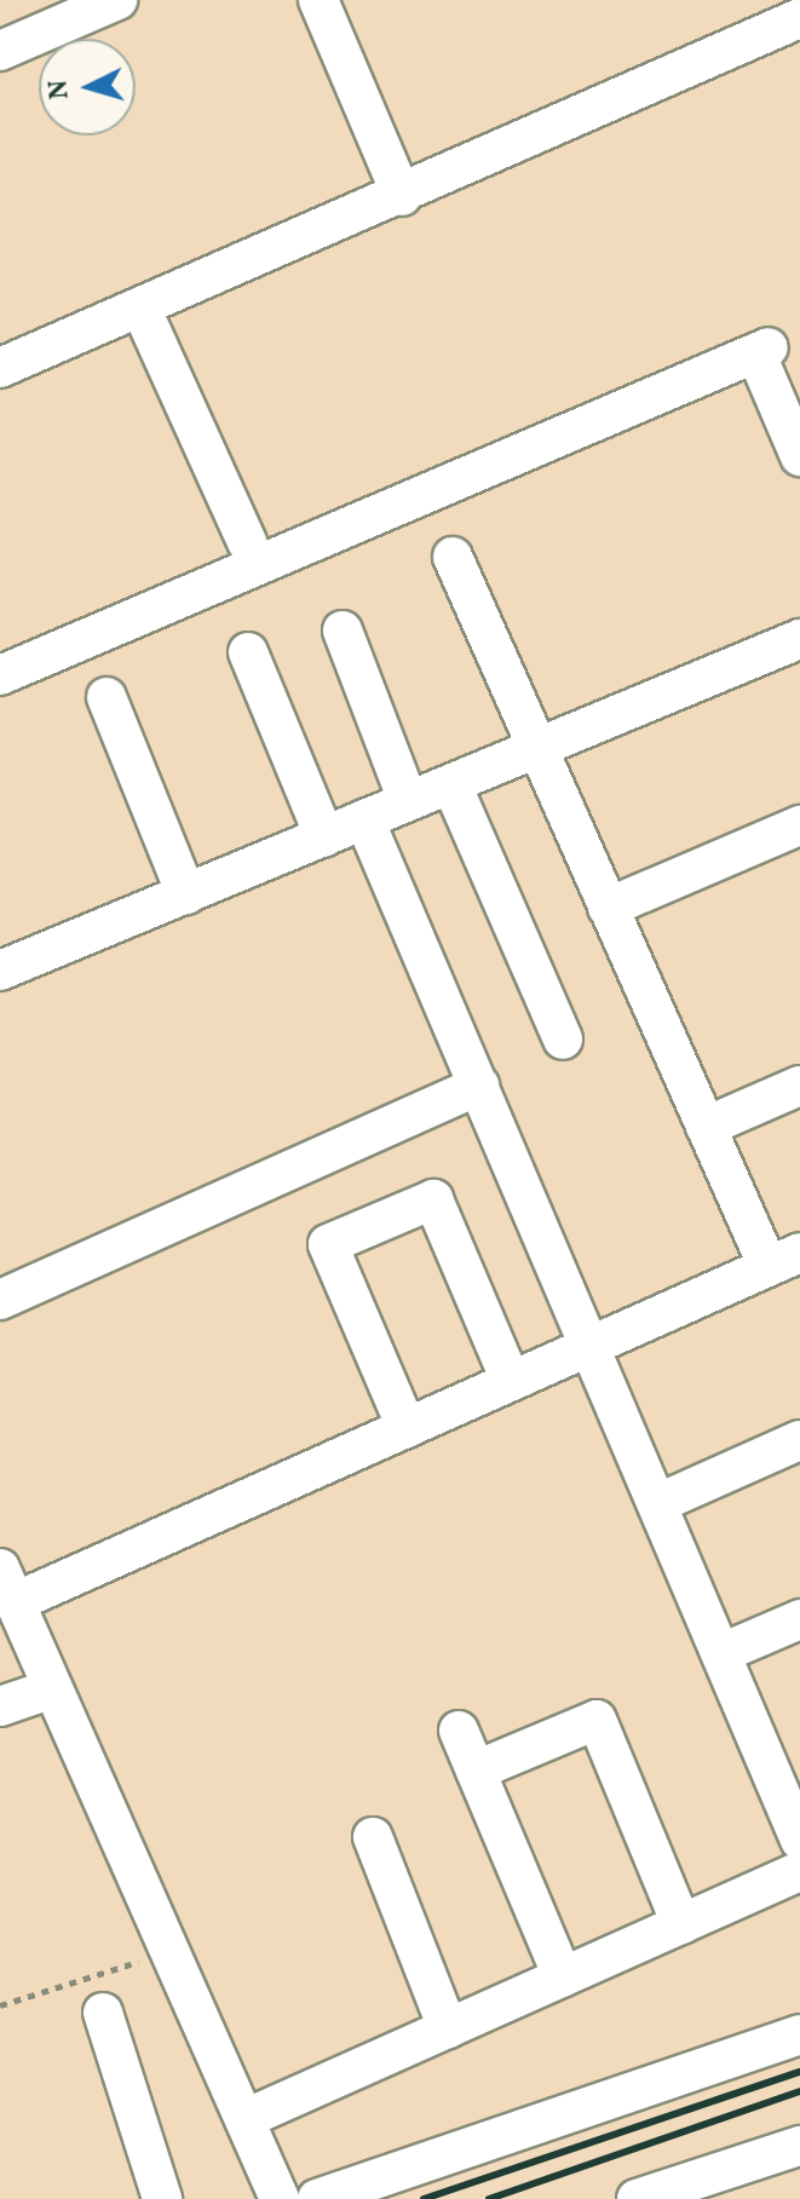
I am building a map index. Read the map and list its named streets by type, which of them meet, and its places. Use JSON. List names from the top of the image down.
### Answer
{
  "north": "left"
}
